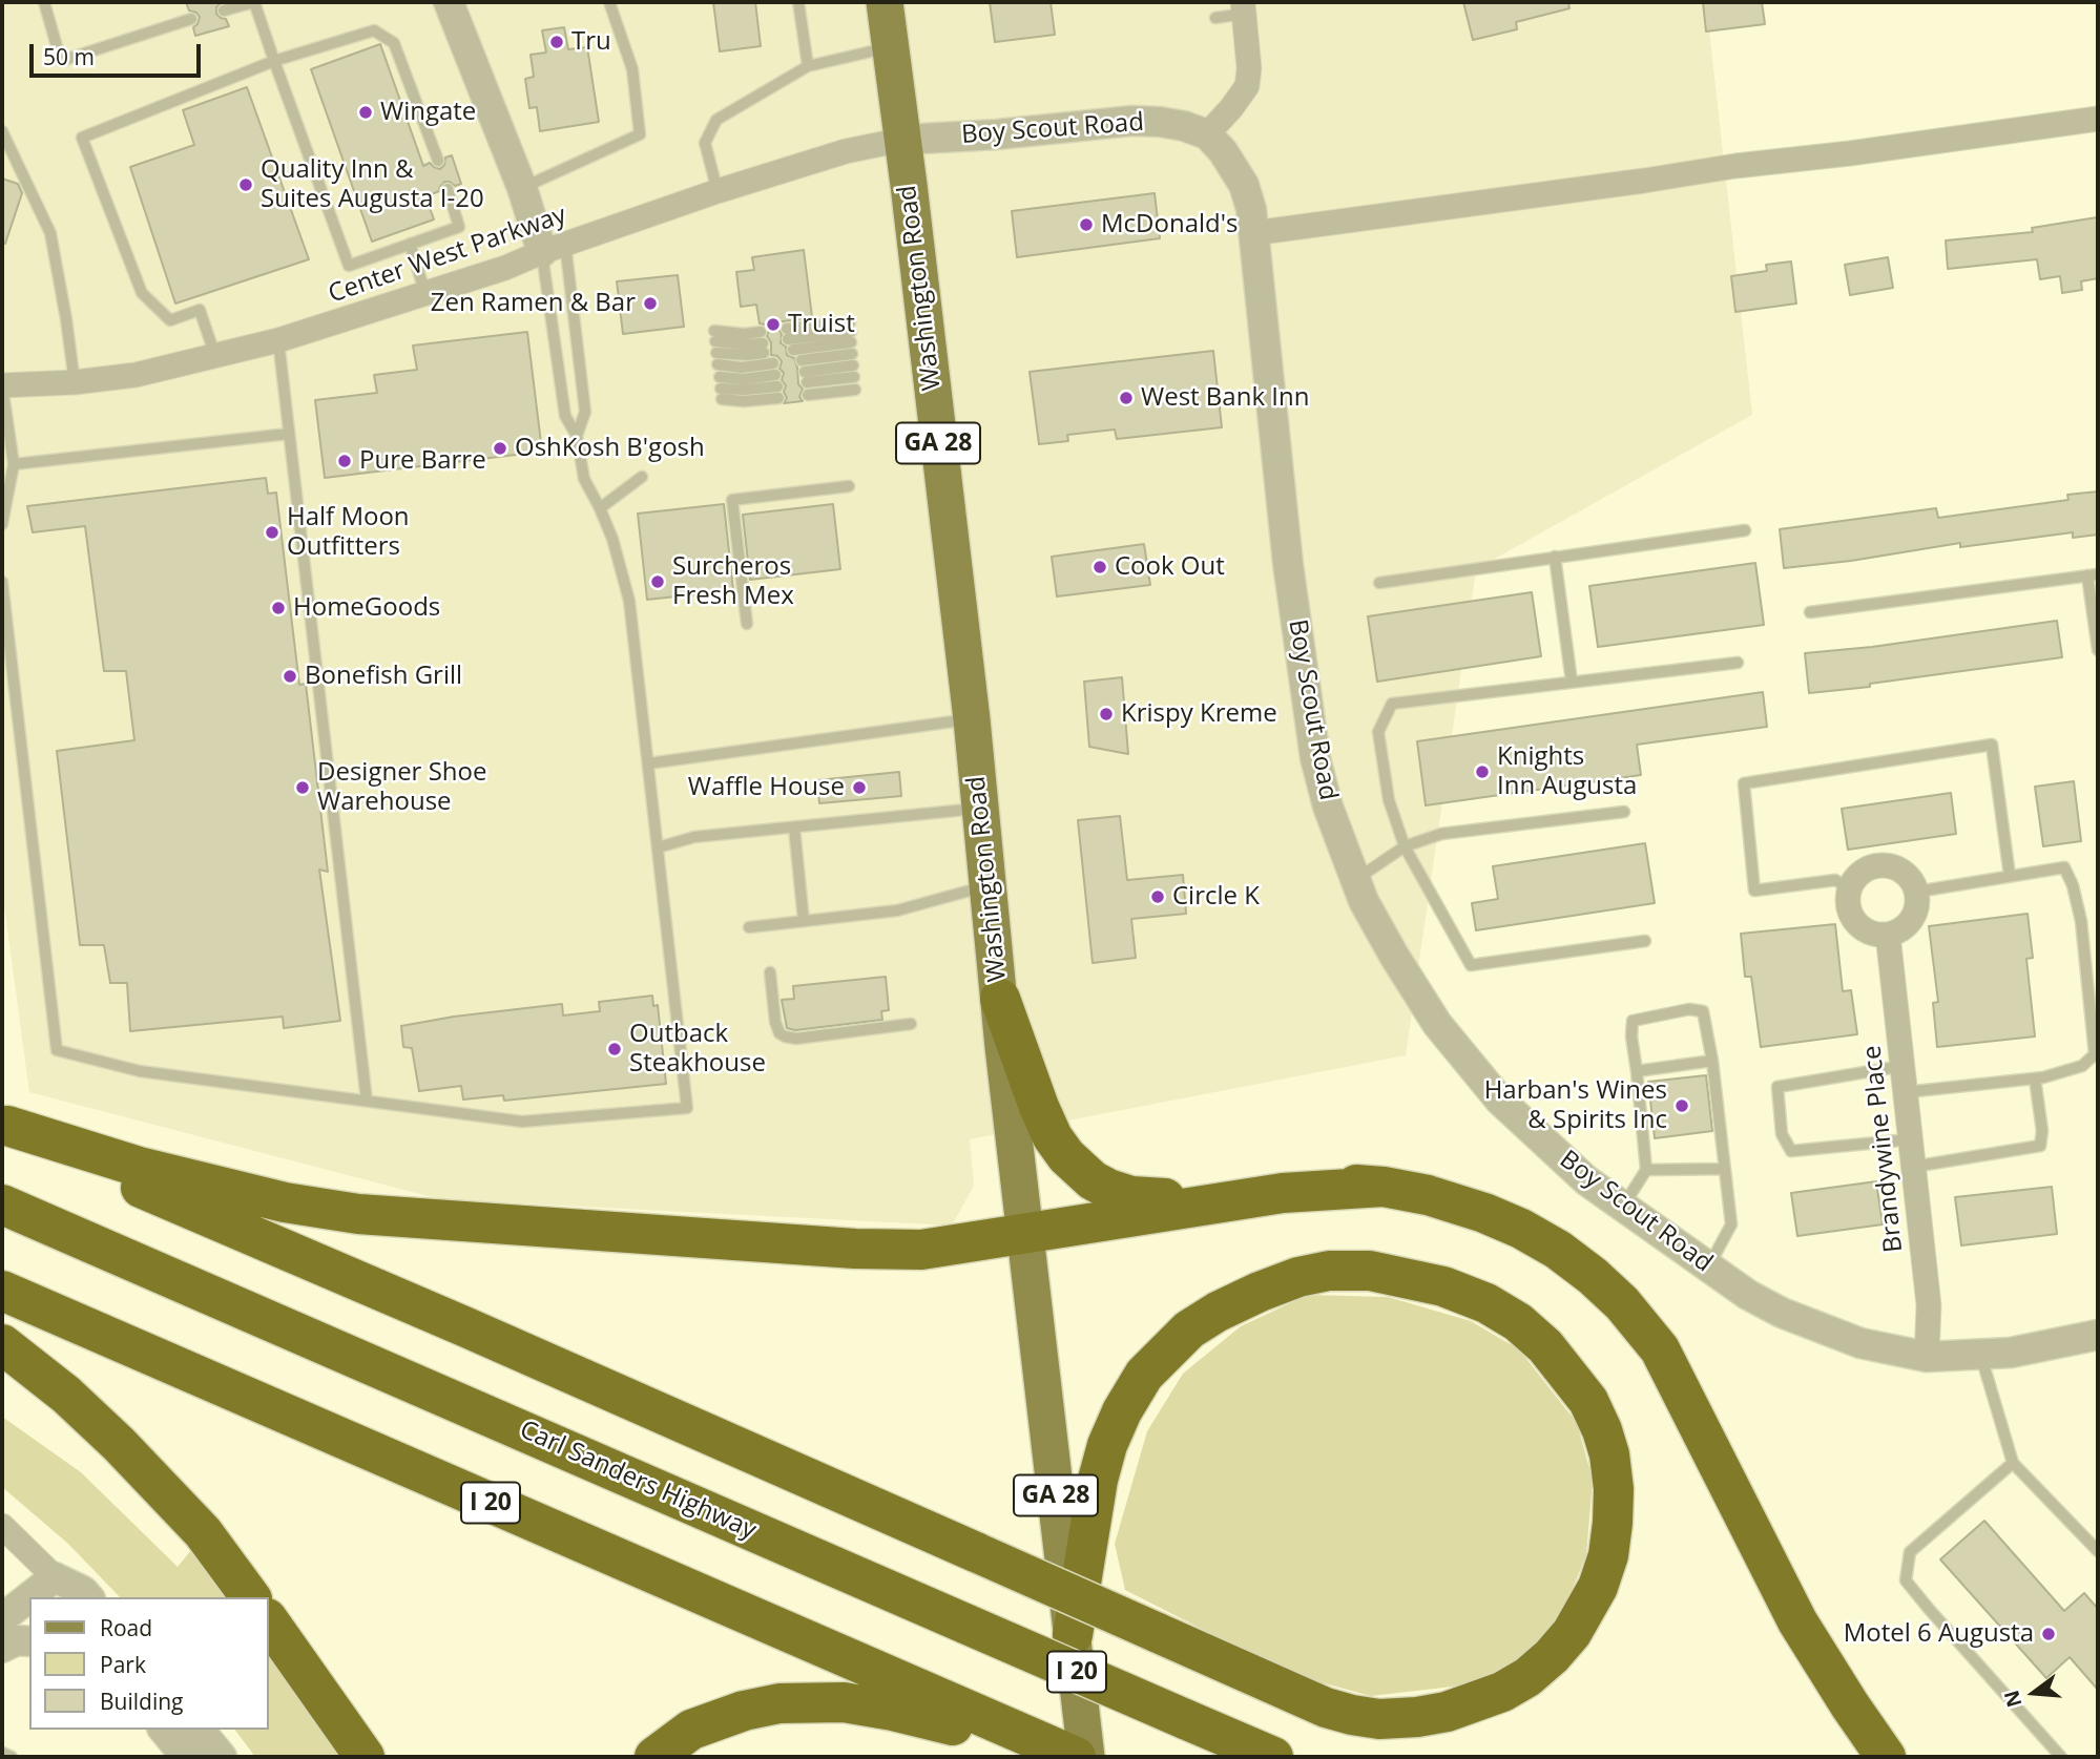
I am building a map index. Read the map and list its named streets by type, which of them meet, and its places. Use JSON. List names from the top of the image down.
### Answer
{
  "streets": {
    "highway": ["Carl Sanders Highway", "I 20"],
    "main road": ["Washington Road", "GA 28"],
    "street": ["Boy Scout Road", "Center West Parkway", "Brandywine Place"]
  },
  "crossings": [
    ["Boy Scout Road", "Center West Parkway"],
    ["Boy Scout Road", "Washington Road"],
    ["Boy Scout Road", "Brandywine Place"],
    ["Center West Parkway", "Washington Road"]
  ],
  "places": [
    "Tru",
    "Wingate",
    "Quality Inn & Suites Augusta I-20",
    "McDonald's",
    "Zen Ramen & Bar",
    "Truist",
    "West Bank Inn",
    "OshKosh B'gosh",
    "Pure Barre",
    "Half Moon Outfitters",
    "Cook Out",
    "Surcheros Fresh Mex",
    "HomeGoods",
    "Bonefish Grill",
    "Krispy Kreme",
    "Knights Inn Augusta",
    "Designer Shoe Warehouse",
    "Waffle House",
    "Circle K",
    "Outback Steakhouse",
    "Harban's Wines & Spirits Inc",
    "Motel 6 Augusta"
  ],
  "legend": ["Road", "Park", "Building"],
  "scale_bar": "50 m",
  "north": "left"
}
